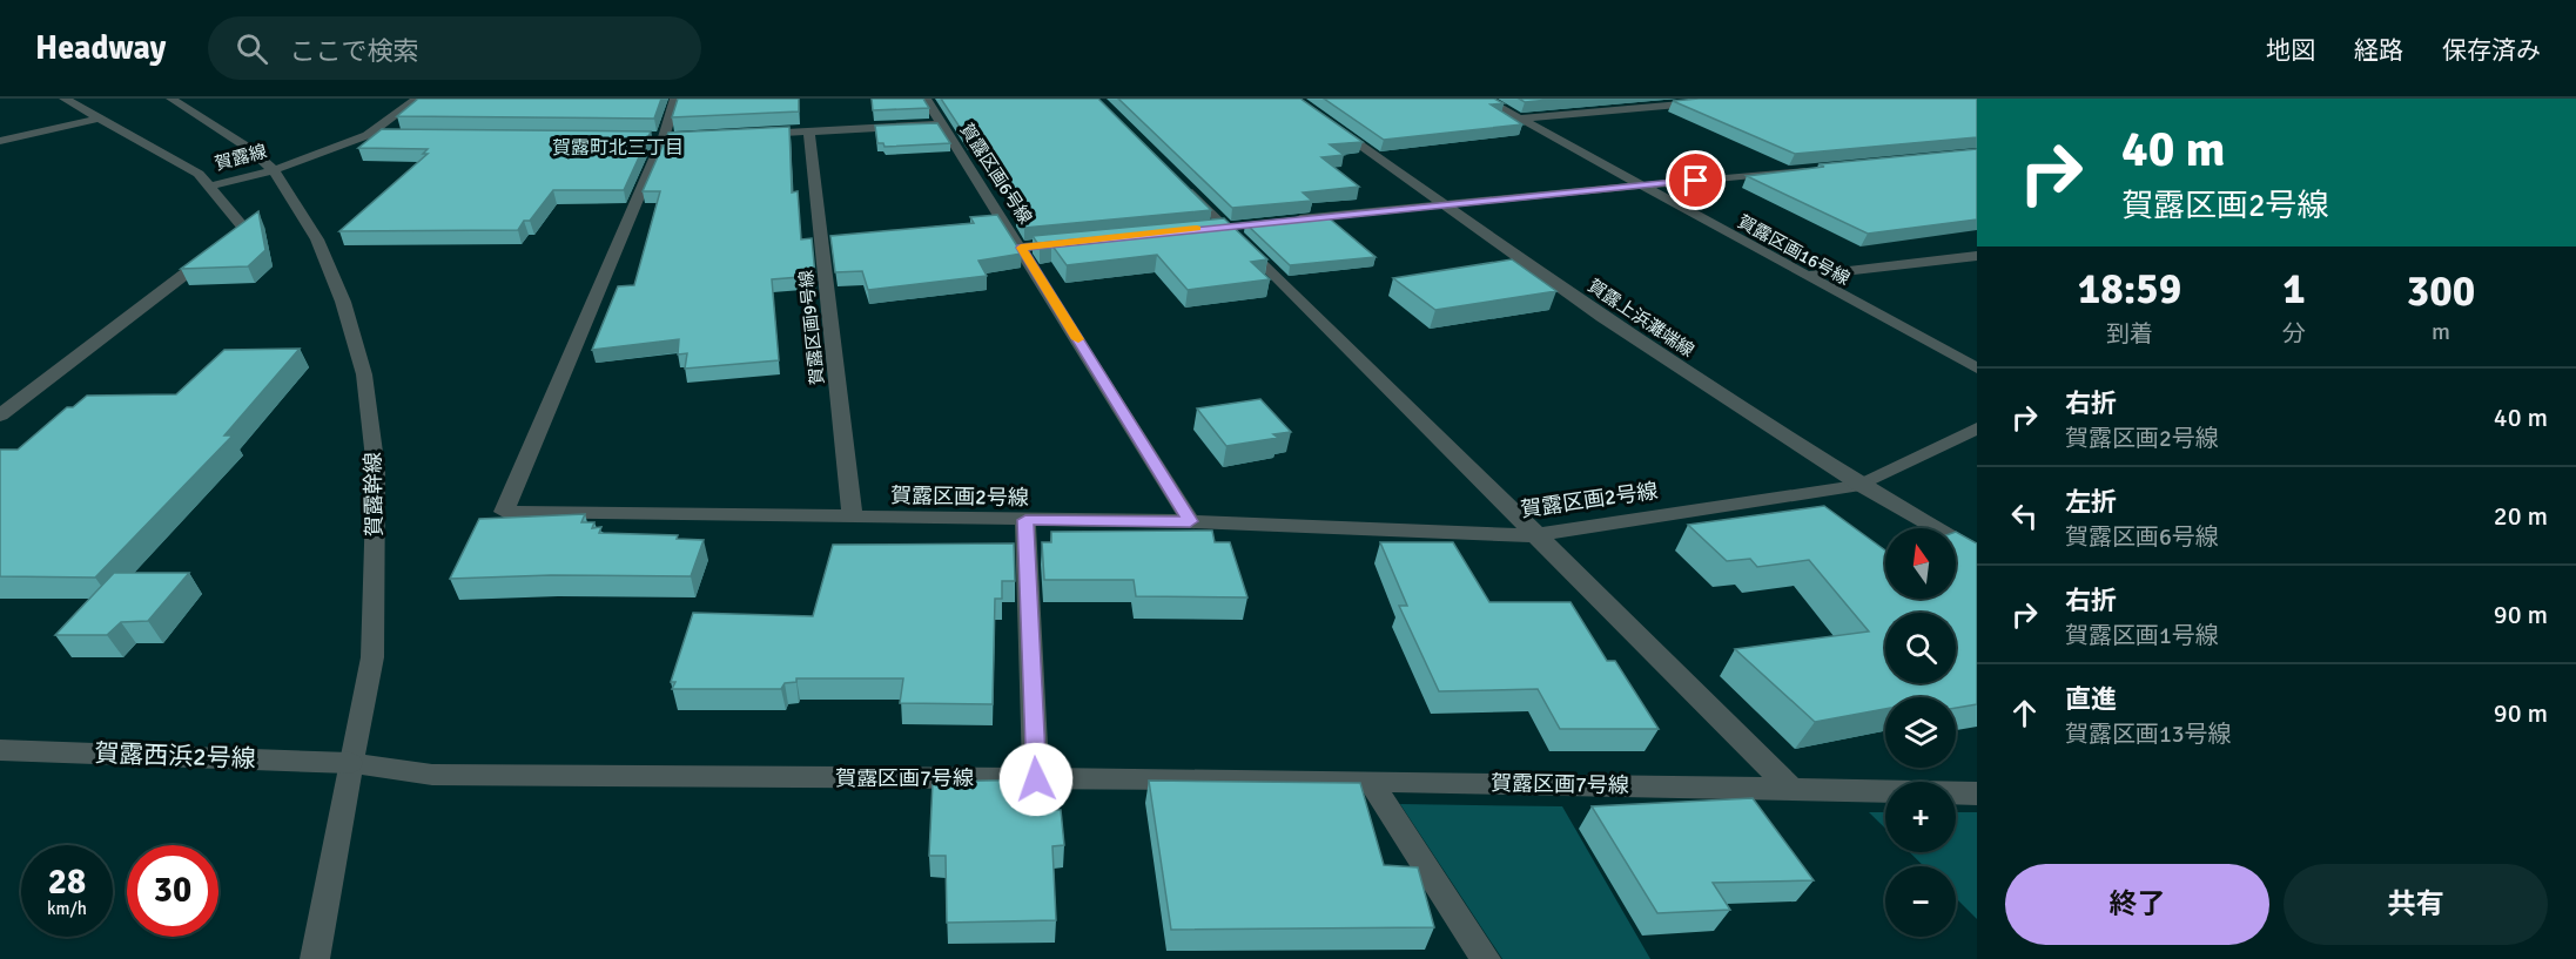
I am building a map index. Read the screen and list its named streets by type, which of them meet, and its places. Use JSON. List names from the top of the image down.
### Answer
{
  "streets": {
    "street": [
      "賀露線",
      "賀露区画6号線",
      "賀露区画16号線",
      "賀露上浜灘端線",
      "賀露区画9号線",
      "賀露幹線",
      "賀露区画2号線",
      "賀露西浜2号線",
      "賀露区画7号線"
    ]
  },
  "crossings": [
    ["賀露線", "賀露幹線"],
    ["賀露区画6号線", "賀露区画2号線"],
    ["賀露上浜灘端線", "賀露区画2号線"],
    ["賀露区画9号線", "賀露区画2号線"],
    ["賀露幹線", "賀露西浜2号線"],
    ["賀露幹線", "賀露区画7号線"],
    ["賀露西浜2号線", "賀露区画7号線"]
  ],
  "districts": ["賀露町北三丁目"],
  "north": "top",
  "page": {
    "header": "Headway",
    "search": "ここで検索",
    "nav": ["地図", "経路", "保存済み"],
    "turn": ["40 m", "賀露区画2号線"],
    "eta": [
      "18:59",
      "到着",
      "1",
      "分",
      "300",
      "m"
    ],
    "list": [
      {
        "name": "右折",
        "note": "賀露区画2号線",
        "value": "40 m"
      },
      {
        "name": "左折",
        "note": "賀露区画6号線",
        "value": "20 m"
      },
      {
        "name": "右折",
        "note": "賀露区画1号線",
        "value": "90 m"
      },
      {
        "name": "直進",
        "note": "賀露区画13号線",
        "value": "90 m"
      }
    ],
    "map_buttons": ["+", "−"],
    "speed": "28 km/h",
    "limit": "30",
    "buttons": ["終了", "共有"]
  }
}
